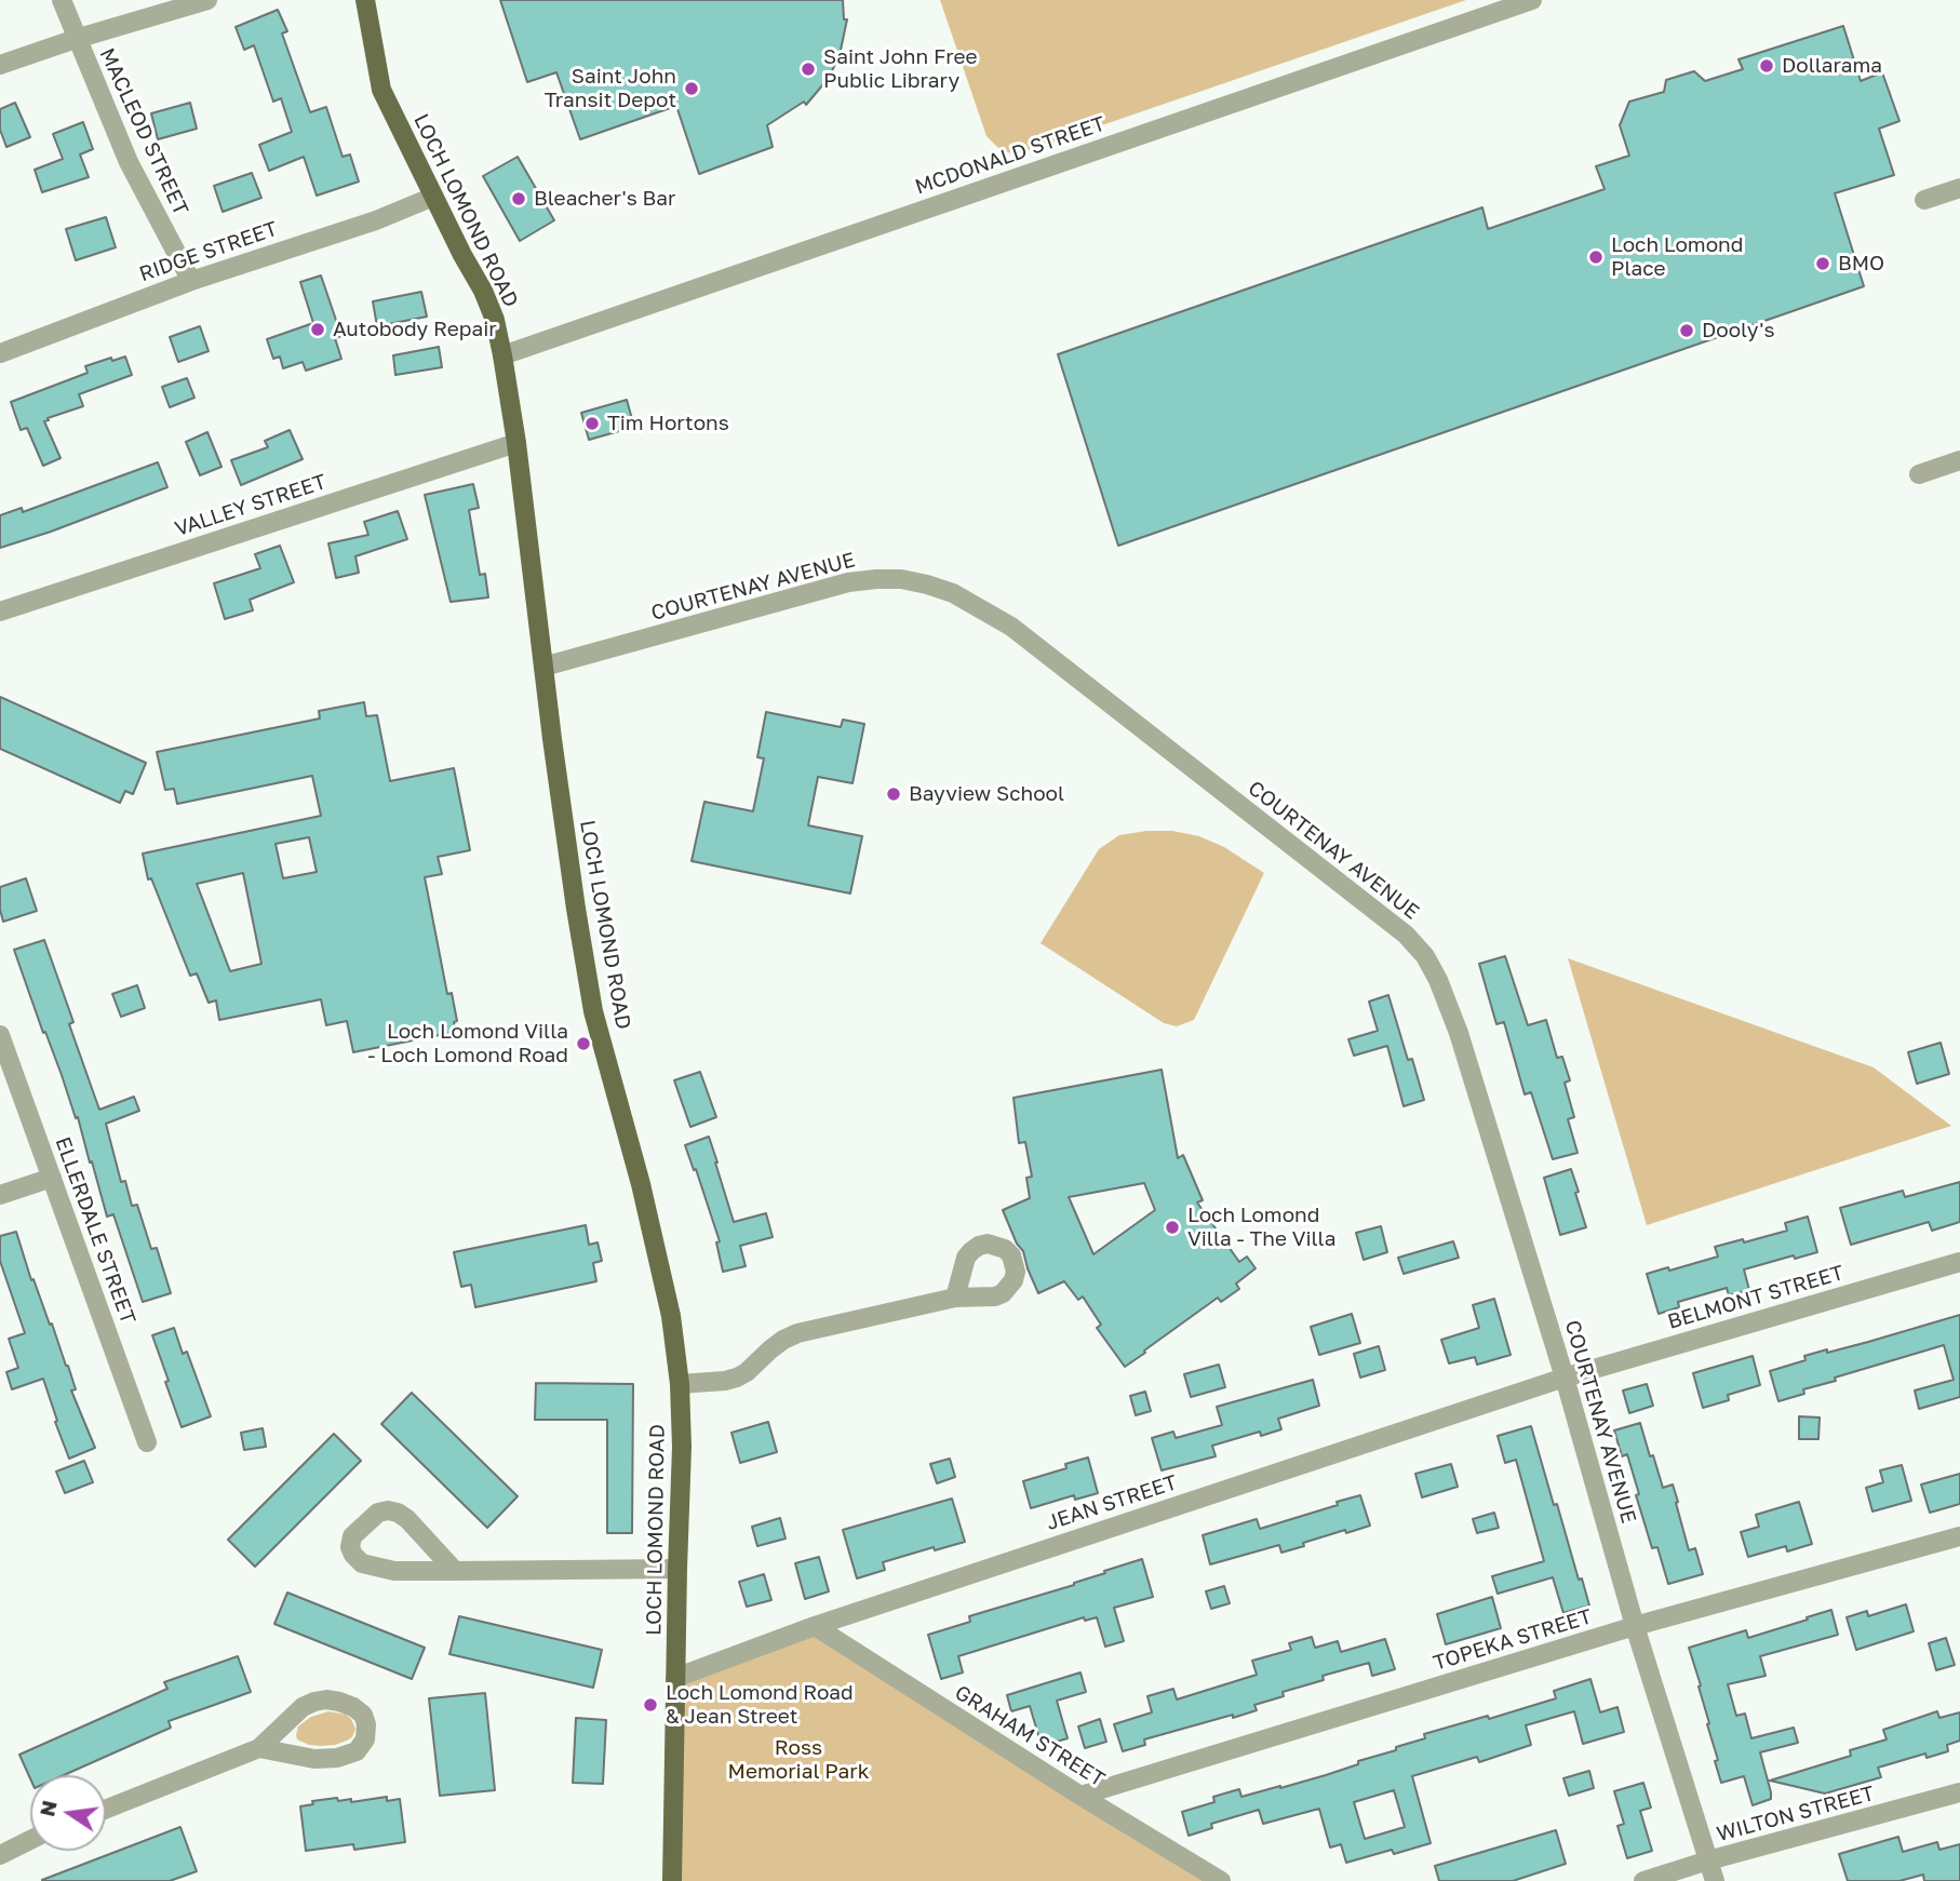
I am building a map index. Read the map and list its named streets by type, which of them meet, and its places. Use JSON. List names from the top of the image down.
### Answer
{
  "streets": {
    "main road": ["LOCH LOMOND ROAD"],
    "street": [
      "MACLEOD STREET",
      "MCDONALD STREET",
      "RIDGE STREET",
      "VALLEY STREET",
      "COURTENAY AVENUE",
      "ELLERDALE STREET",
      "BELMONT STREET",
      "JEAN STREET",
      "TOPEKA STREET",
      "GRAHAM STREET",
      "WILTON STREET"
    ]
  },
  "crossings": [
    ["MACLEOD STREET", "RIDGE STREET"],
    ["MCDONALD STREET", "LOCH LOMOND ROAD"],
    ["LOCH LOMOND ROAD", "RIDGE STREET"],
    ["LOCH LOMOND ROAD", "VALLEY STREET"],
    ["LOCH LOMOND ROAD", "COURTENAY AVENUE"],
    ["LOCH LOMOND ROAD", "JEAN STREET"],
    ["COURTENAY AVENUE", "BELMONT STREET"],
    ["COURTENAY AVENUE", "JEAN STREET"],
    ["COURTENAY AVENUE", "TOPEKA STREET"],
    ["COURTENAY AVENUE", "WILTON STREET"],
    ["BELMONT STREET", "JEAN STREET"],
    ["JEAN STREET", "GRAHAM STREET"],
    ["TOPEKA STREET", "GRAHAM STREET"]
  ],
  "parks": ["Ross Memorial Park"],
  "places": [
    "Dollarama",
    "Saint John Free Public Library",
    "Saint John Transit Depot",
    "Bleacher's Bar",
    "Loch Lomond Place",
    "BMO",
    "Autobody Repair",
    "Dooly's",
    "Tim Hortons",
    "Bayview School",
    "Loch Lomond Villa - Loch Lomond Road",
    "Loch Lomond Villa - The Villa",
    "Loch Lomond Road & Jean Street"
  ],
  "north": "left"
}
